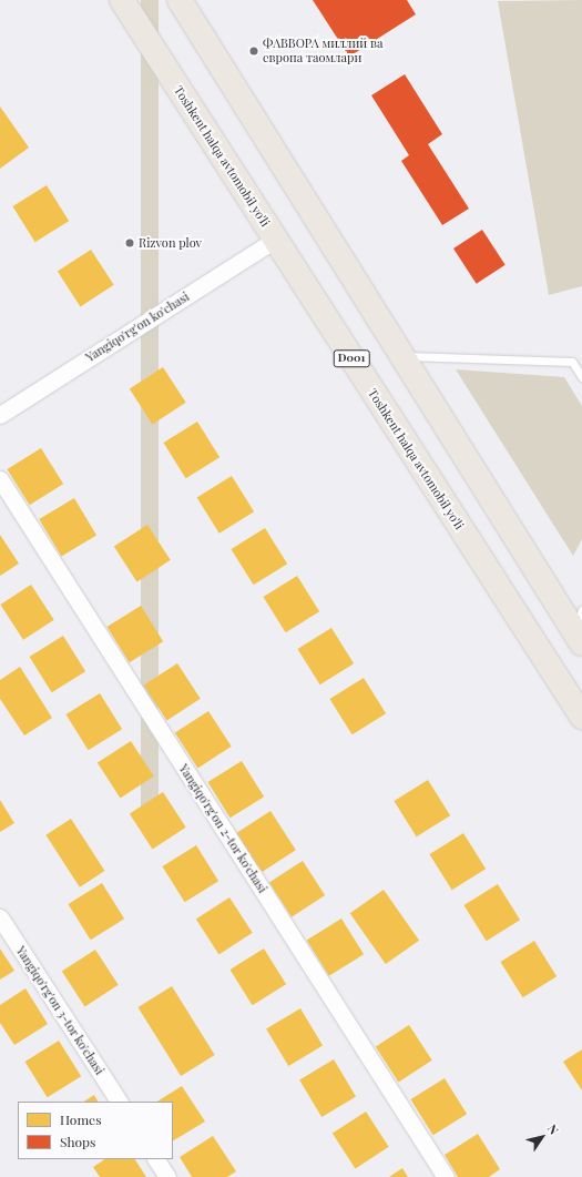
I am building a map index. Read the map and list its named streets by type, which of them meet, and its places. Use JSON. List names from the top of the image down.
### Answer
{
  "streets": {
    "highway": ["Toshkent halqa avtomobil yo'li", "D001"],
    "street": ["Yangiqo'rg'on ko'chasi", "Yangiqo'rg'on 2-tor ko'chasi", "Yangiqo'rg'on 3-tor ko'chasi"]
  },
  "crossings": [
    ["Toshkent halqa avtomobil yo'li", "Yangiqo'rg'on ko'chasi"]
  ],
  "places": ["ФАВВОРА миллий ва европа таомлари", "Rizvon plov"],
  "legend": ["Homes", "Shops"],
  "north": "top right"
}
